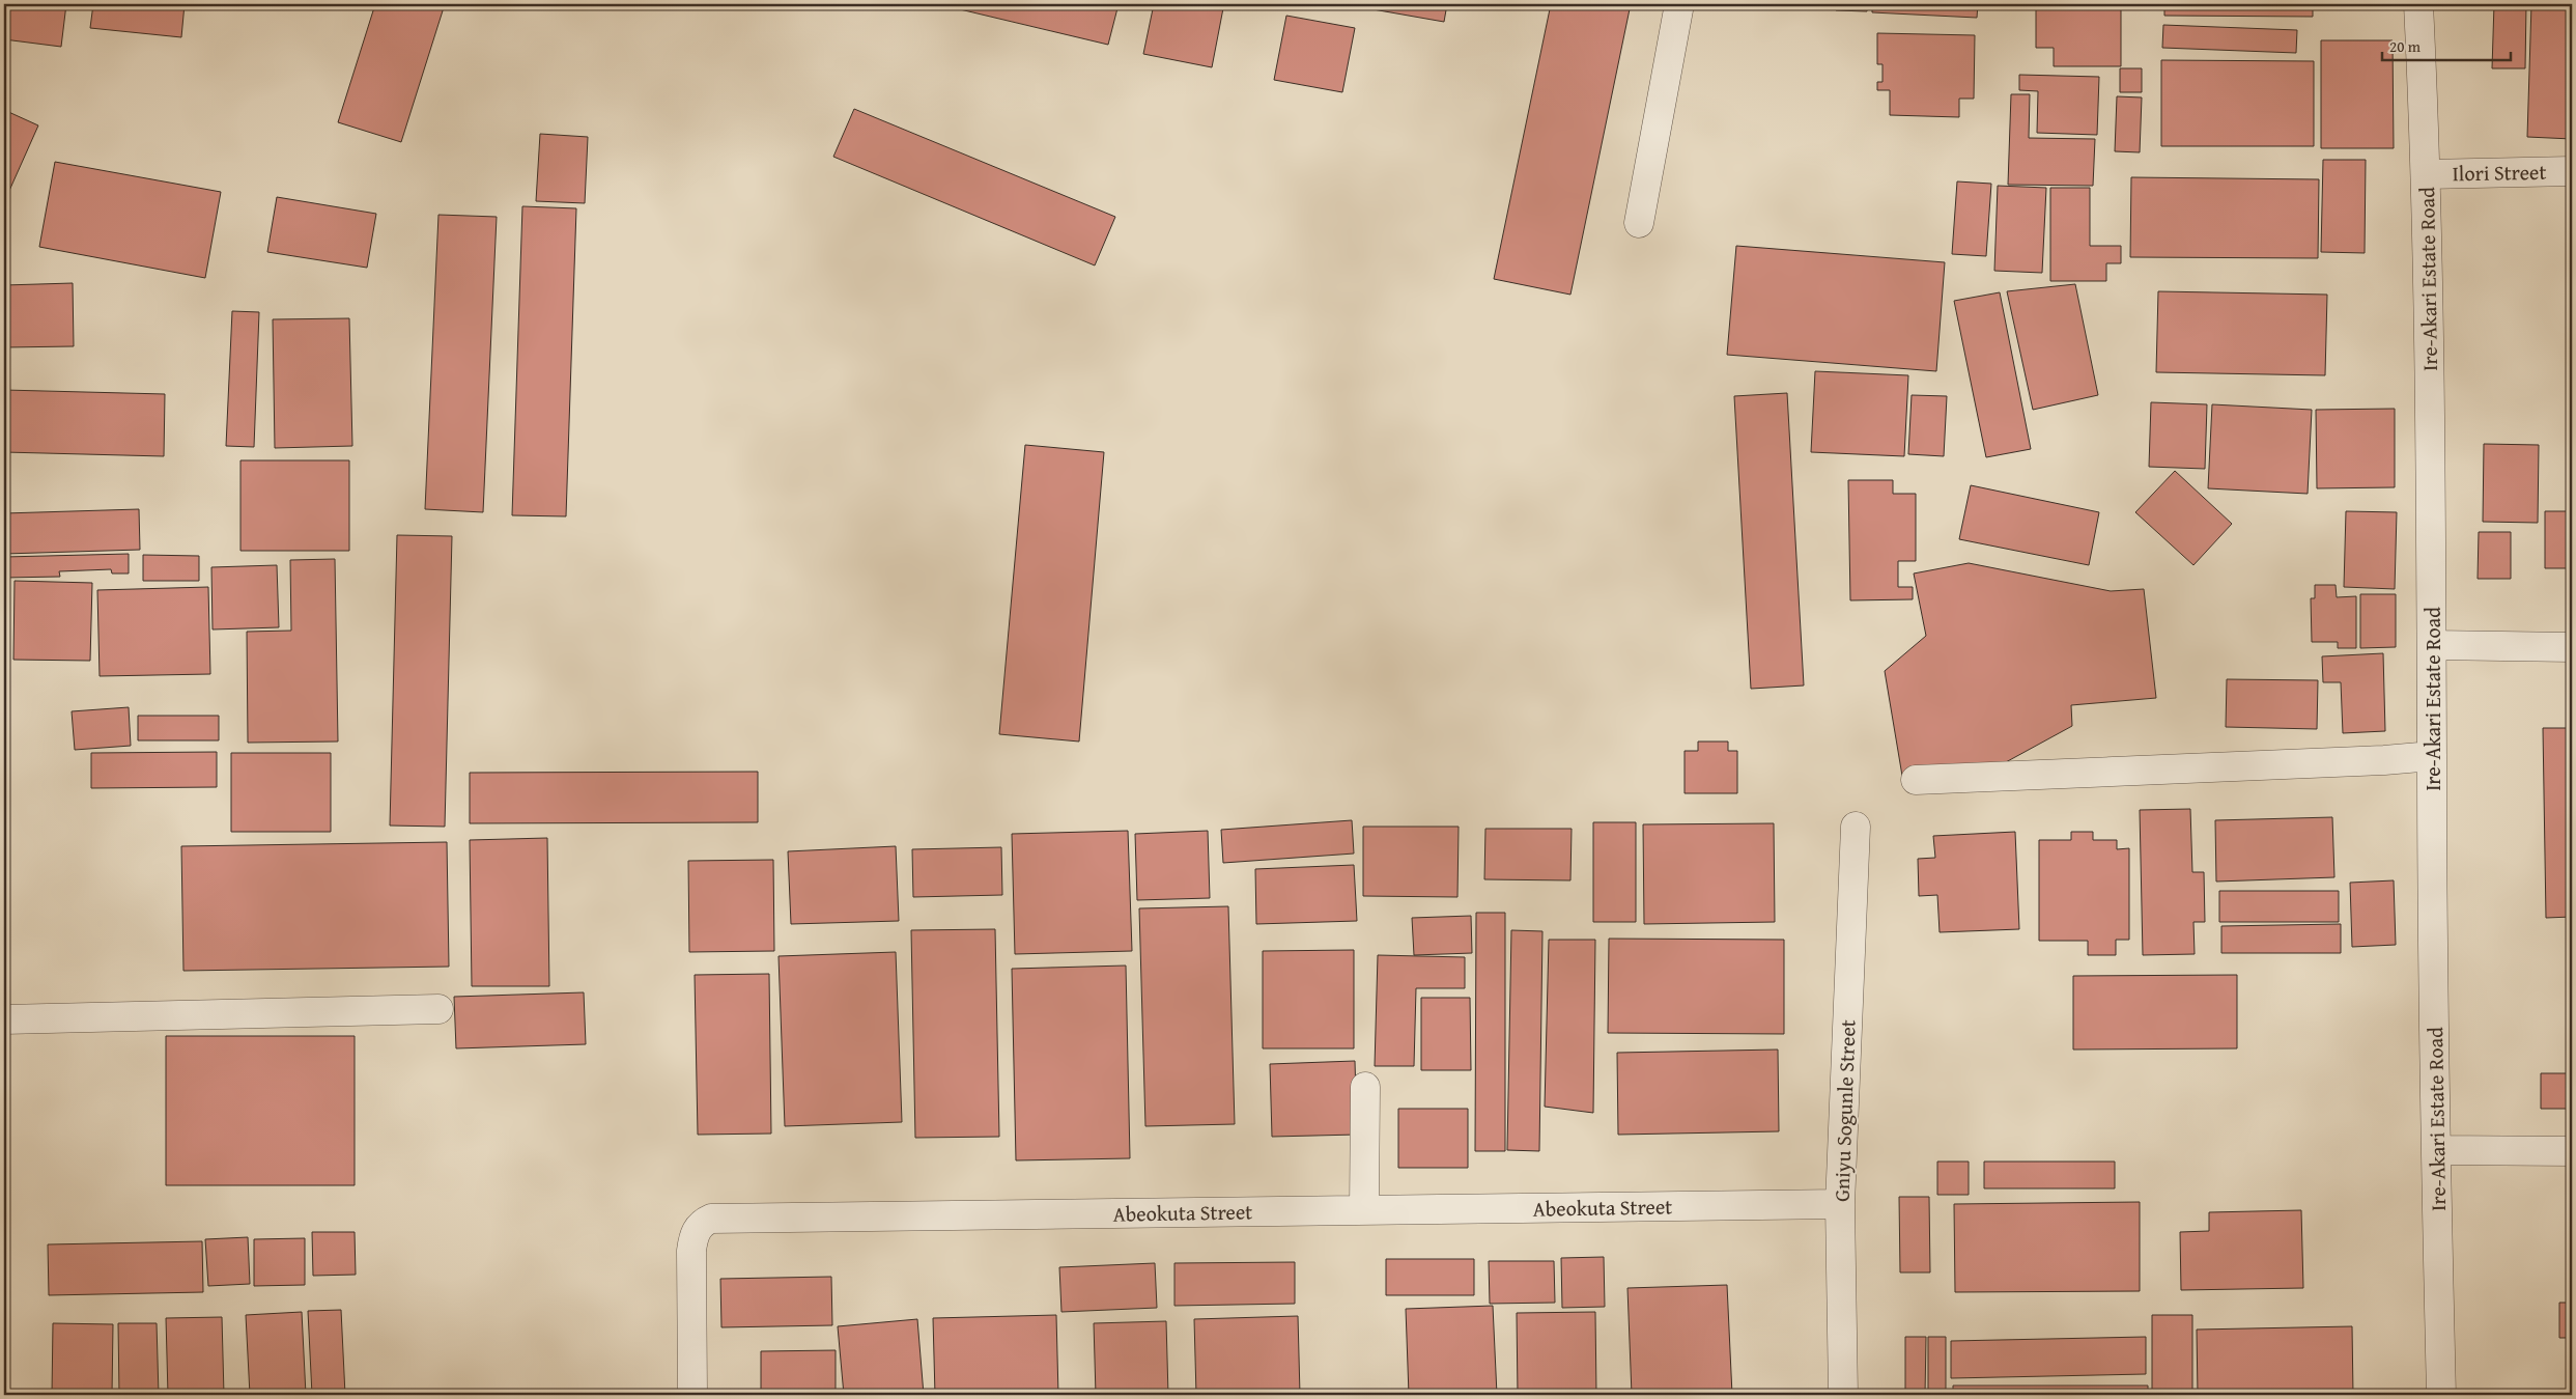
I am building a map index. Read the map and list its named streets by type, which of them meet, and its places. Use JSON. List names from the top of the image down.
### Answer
{
  "streets": {
    "street": [
      "Ilori Street",
      "Ire-Akari Estate Road",
      "Gniyu Sogunle Street",
      "Abeokuta Street"
    ]
  },
  "crossings": [
    ["Ilori Street", "Ire-Akari Estate Road"],
    ["Gniyu Sogunle Street", "Abeokuta Street"]
  ],
  "scale_bar": "20 m"
}
